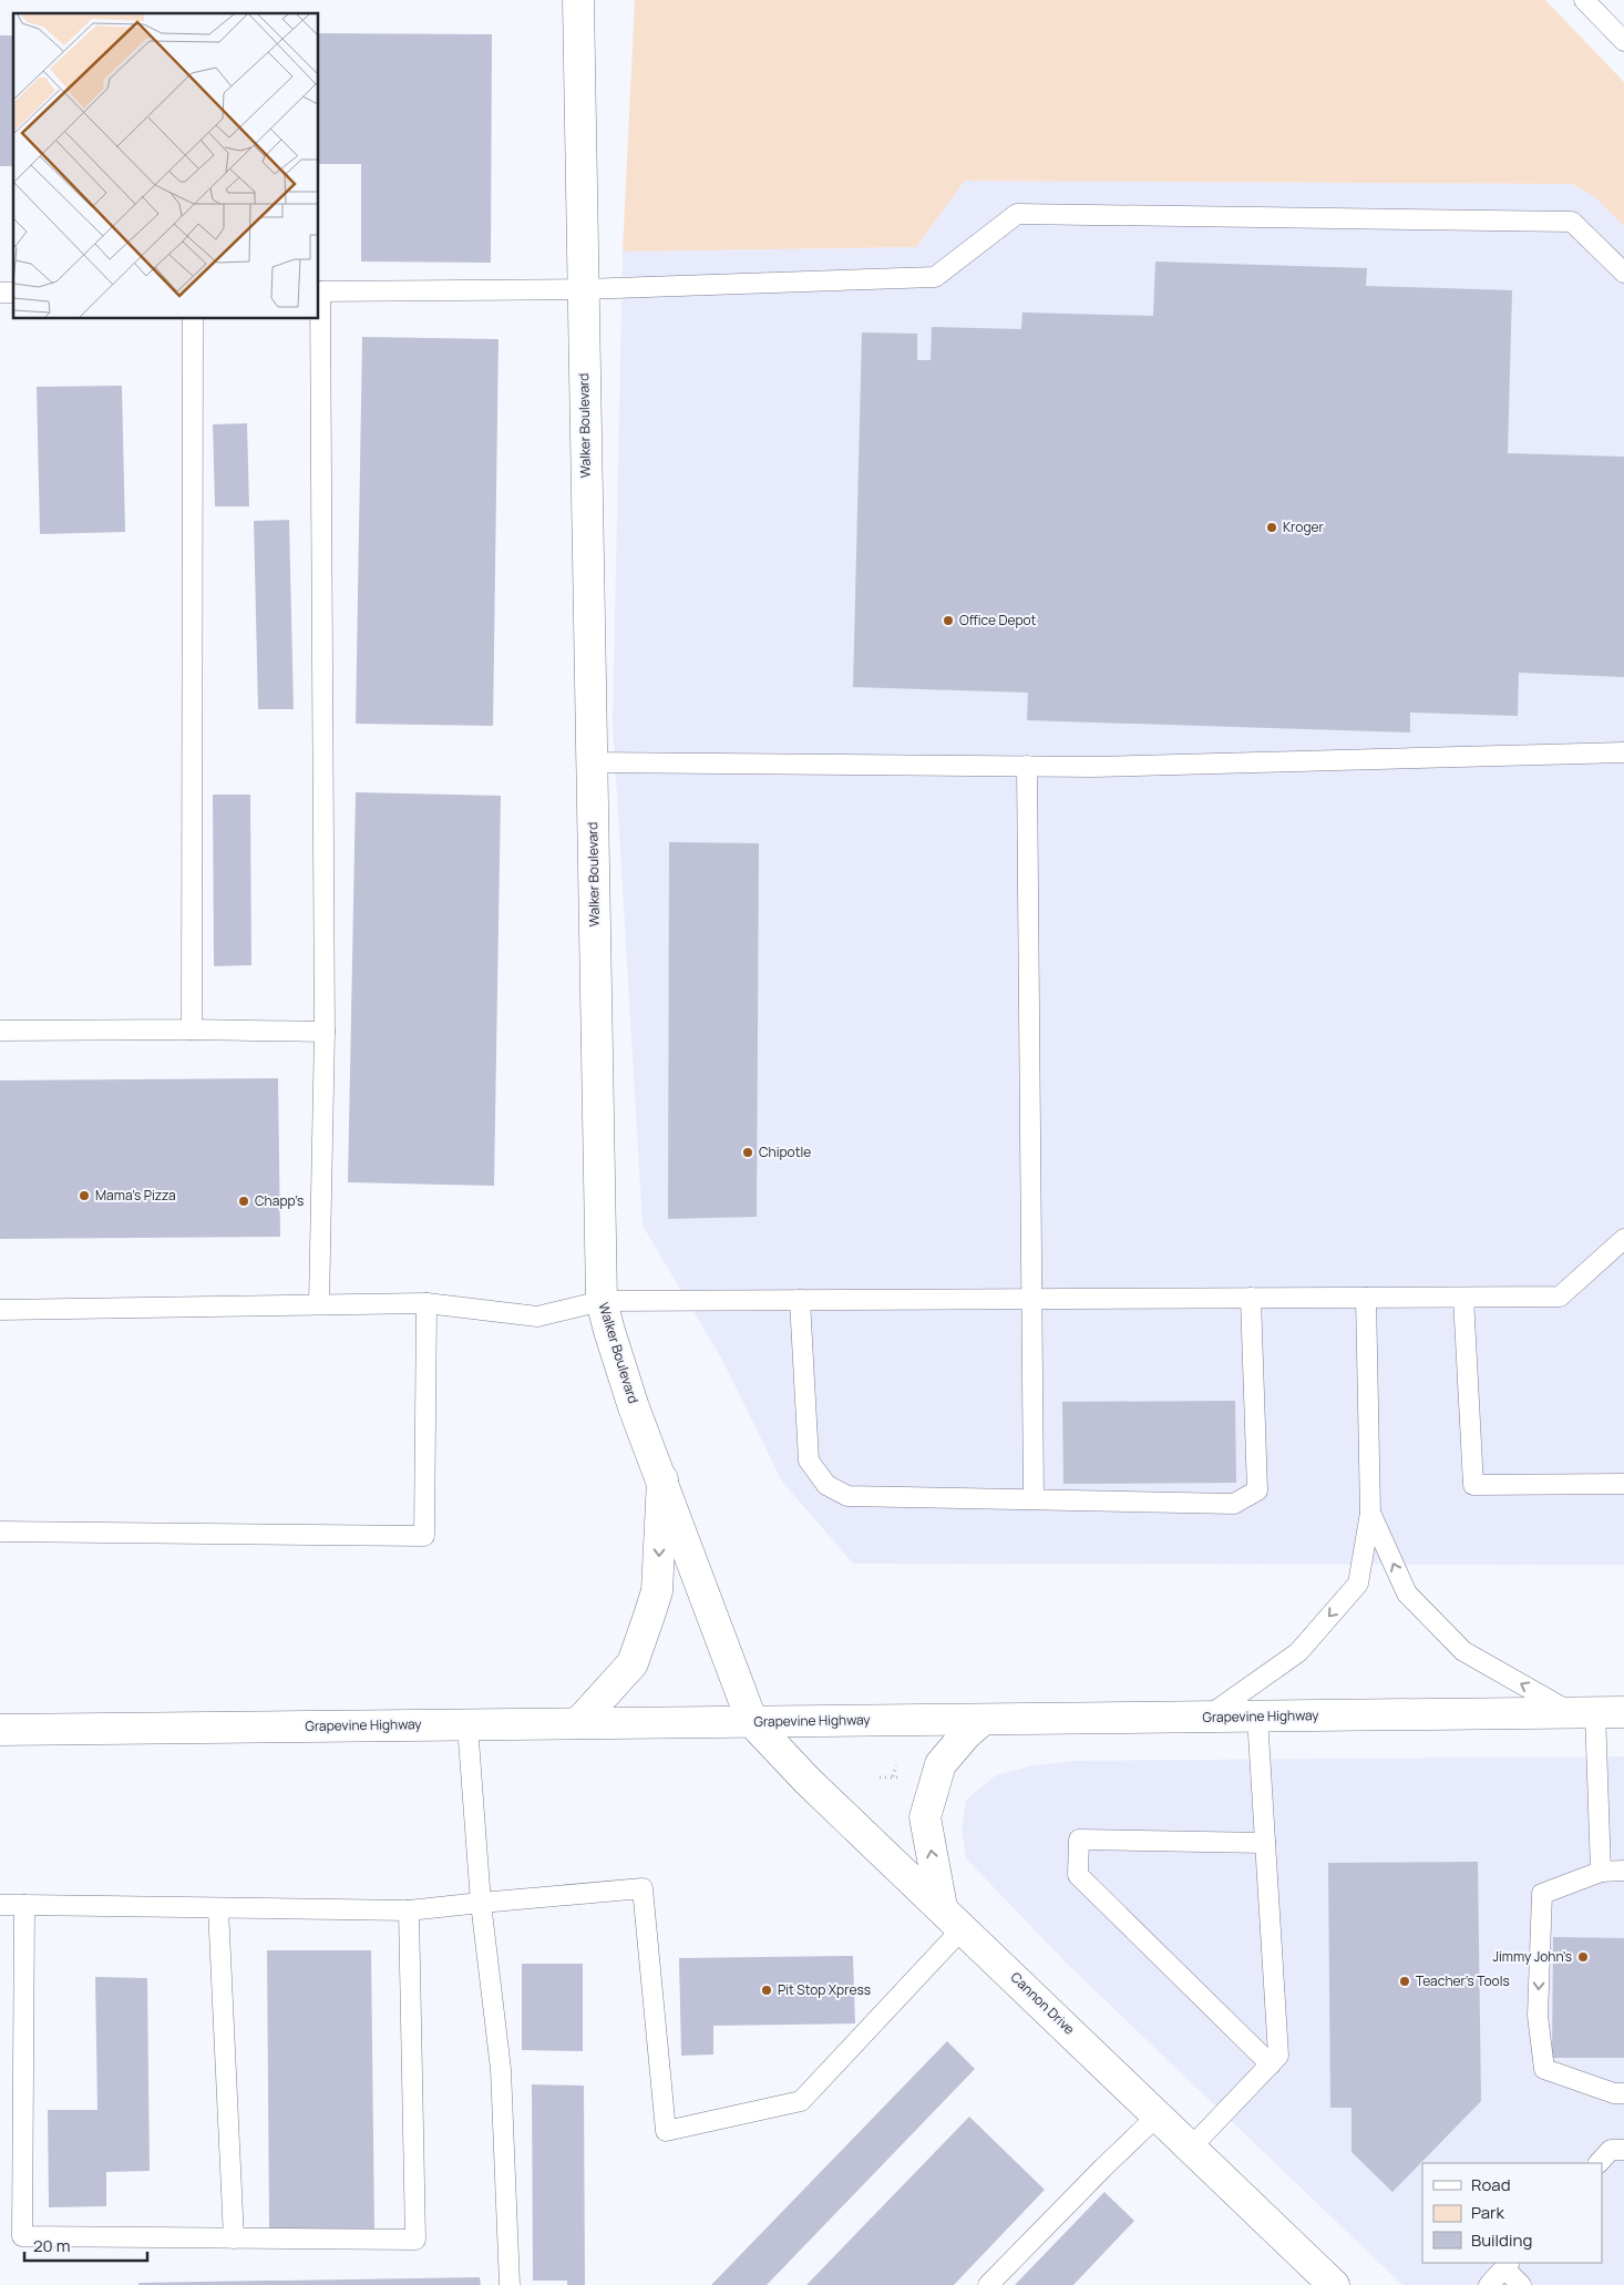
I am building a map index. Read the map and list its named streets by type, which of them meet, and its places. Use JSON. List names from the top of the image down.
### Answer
{
  "streets": {
    "street": ["Walker Boulevard", "Grapevine Highway", "Cannon Drive"]
  },
  "crossings": [
    ["Walker Boulevard", "Grapevine Highway"],
    ["Walker Boulevard", "Cannon Drive"],
    ["Grapevine Highway", "Cannon Drive"]
  ],
  "places": [
    "Kroger",
    "Office Depot",
    "Chipotle",
    "Mama’s Pizza",
    "Chapp’s",
    "Jimmy John's",
    "Teacher’s Tools",
    "Pit Stop Xpress"
  ],
  "legend": ["Road", "Park", "Building"],
  "scale_bar": "20 m"
}
